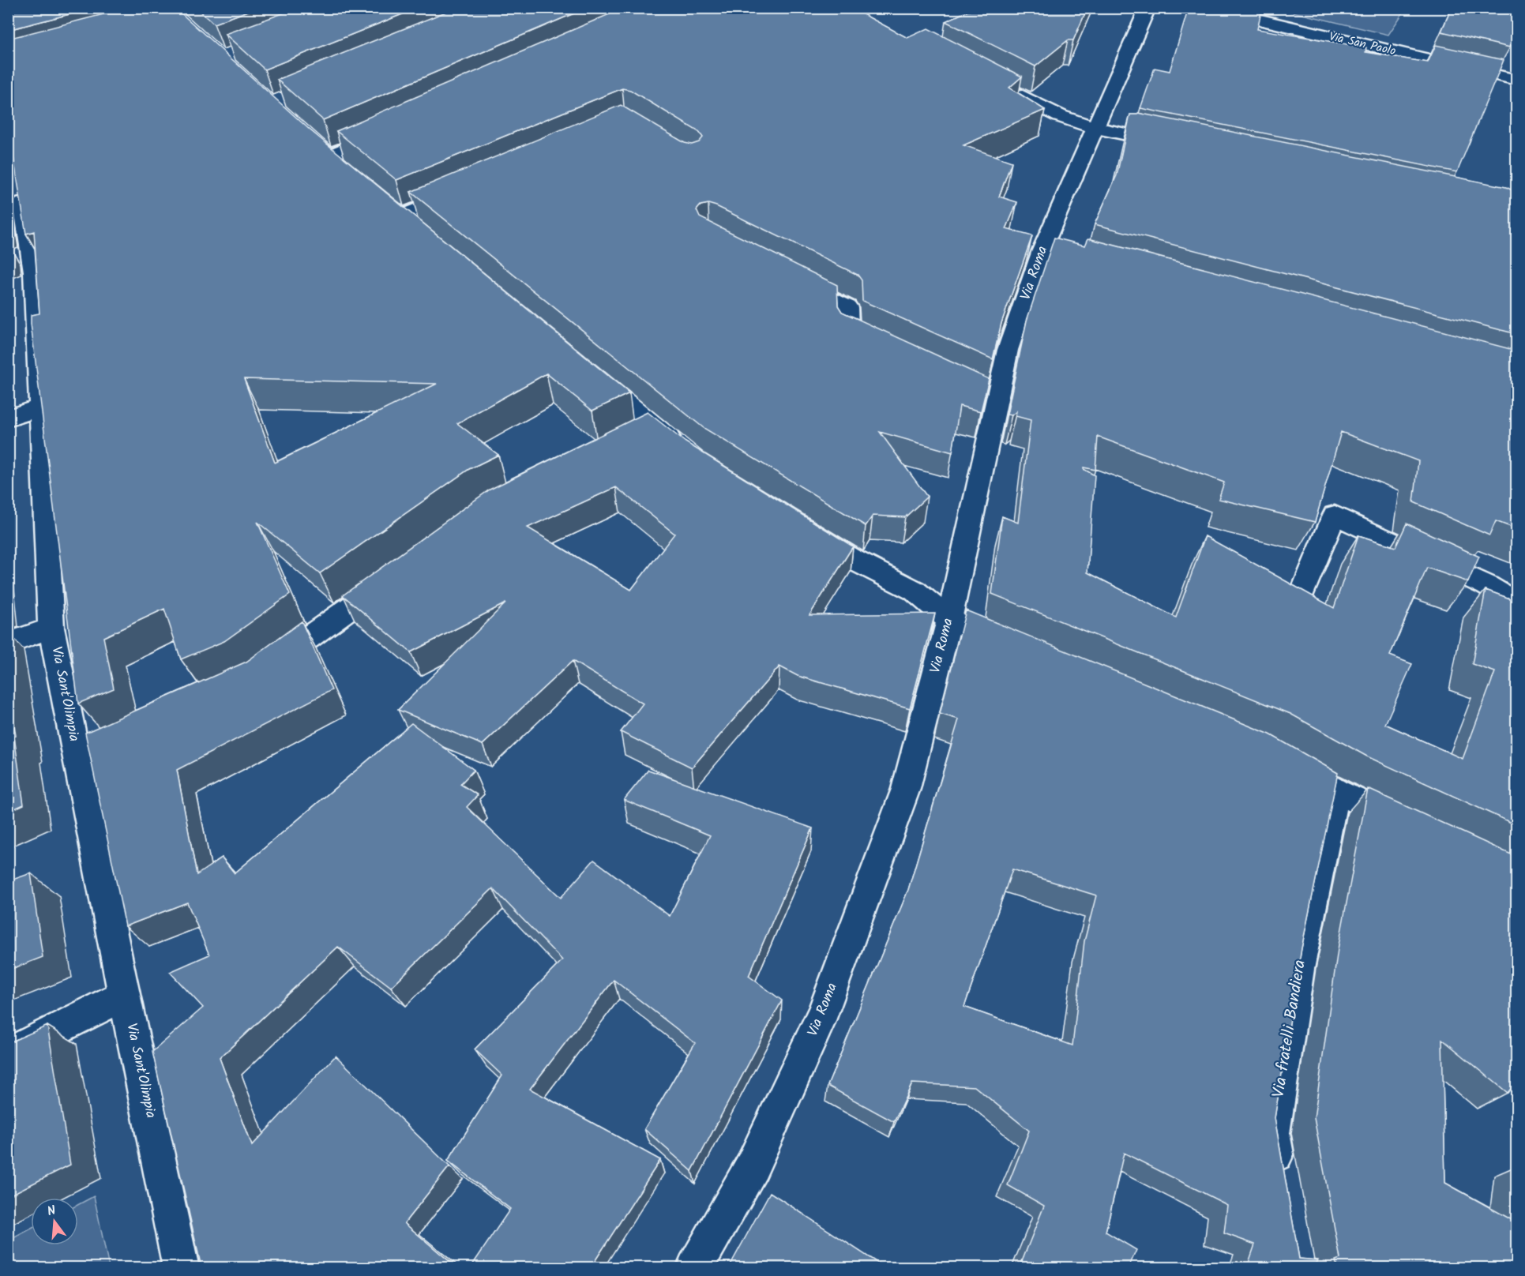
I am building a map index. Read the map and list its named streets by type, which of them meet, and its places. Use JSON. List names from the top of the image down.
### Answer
{
  "streets": {
    "street": [
      "Via San Paolo",
      "Via Roma",
      "Via Sant'Olimpia",
      "Via fratelli Bandiera"
    ]
  },
  "north": "top"
}
